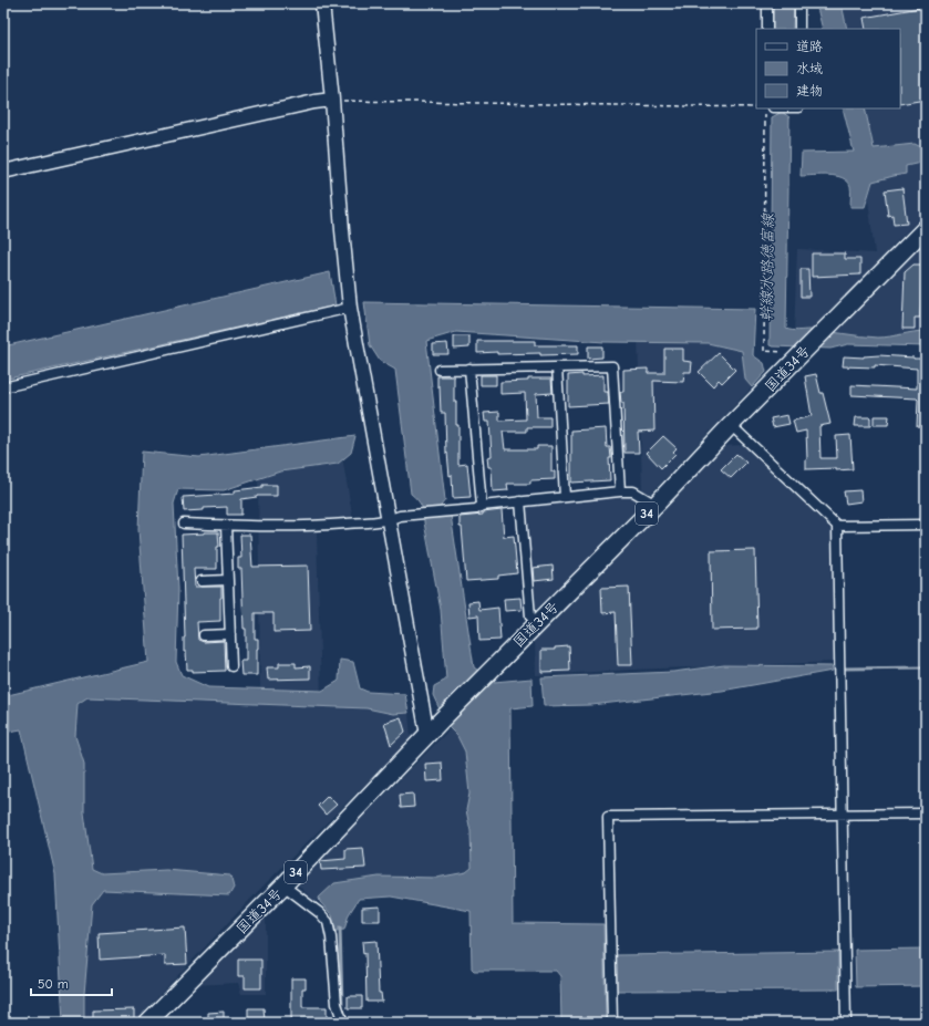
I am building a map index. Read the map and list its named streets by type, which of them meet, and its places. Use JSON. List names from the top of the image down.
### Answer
{
  "streets": {
    "highway": ["国道34号", "34"]
  },
  "water": ["幹線水路徳富線"],
  "legend": ["道路", "水域", "建物"],
  "scale_bar": "50 m"
}
